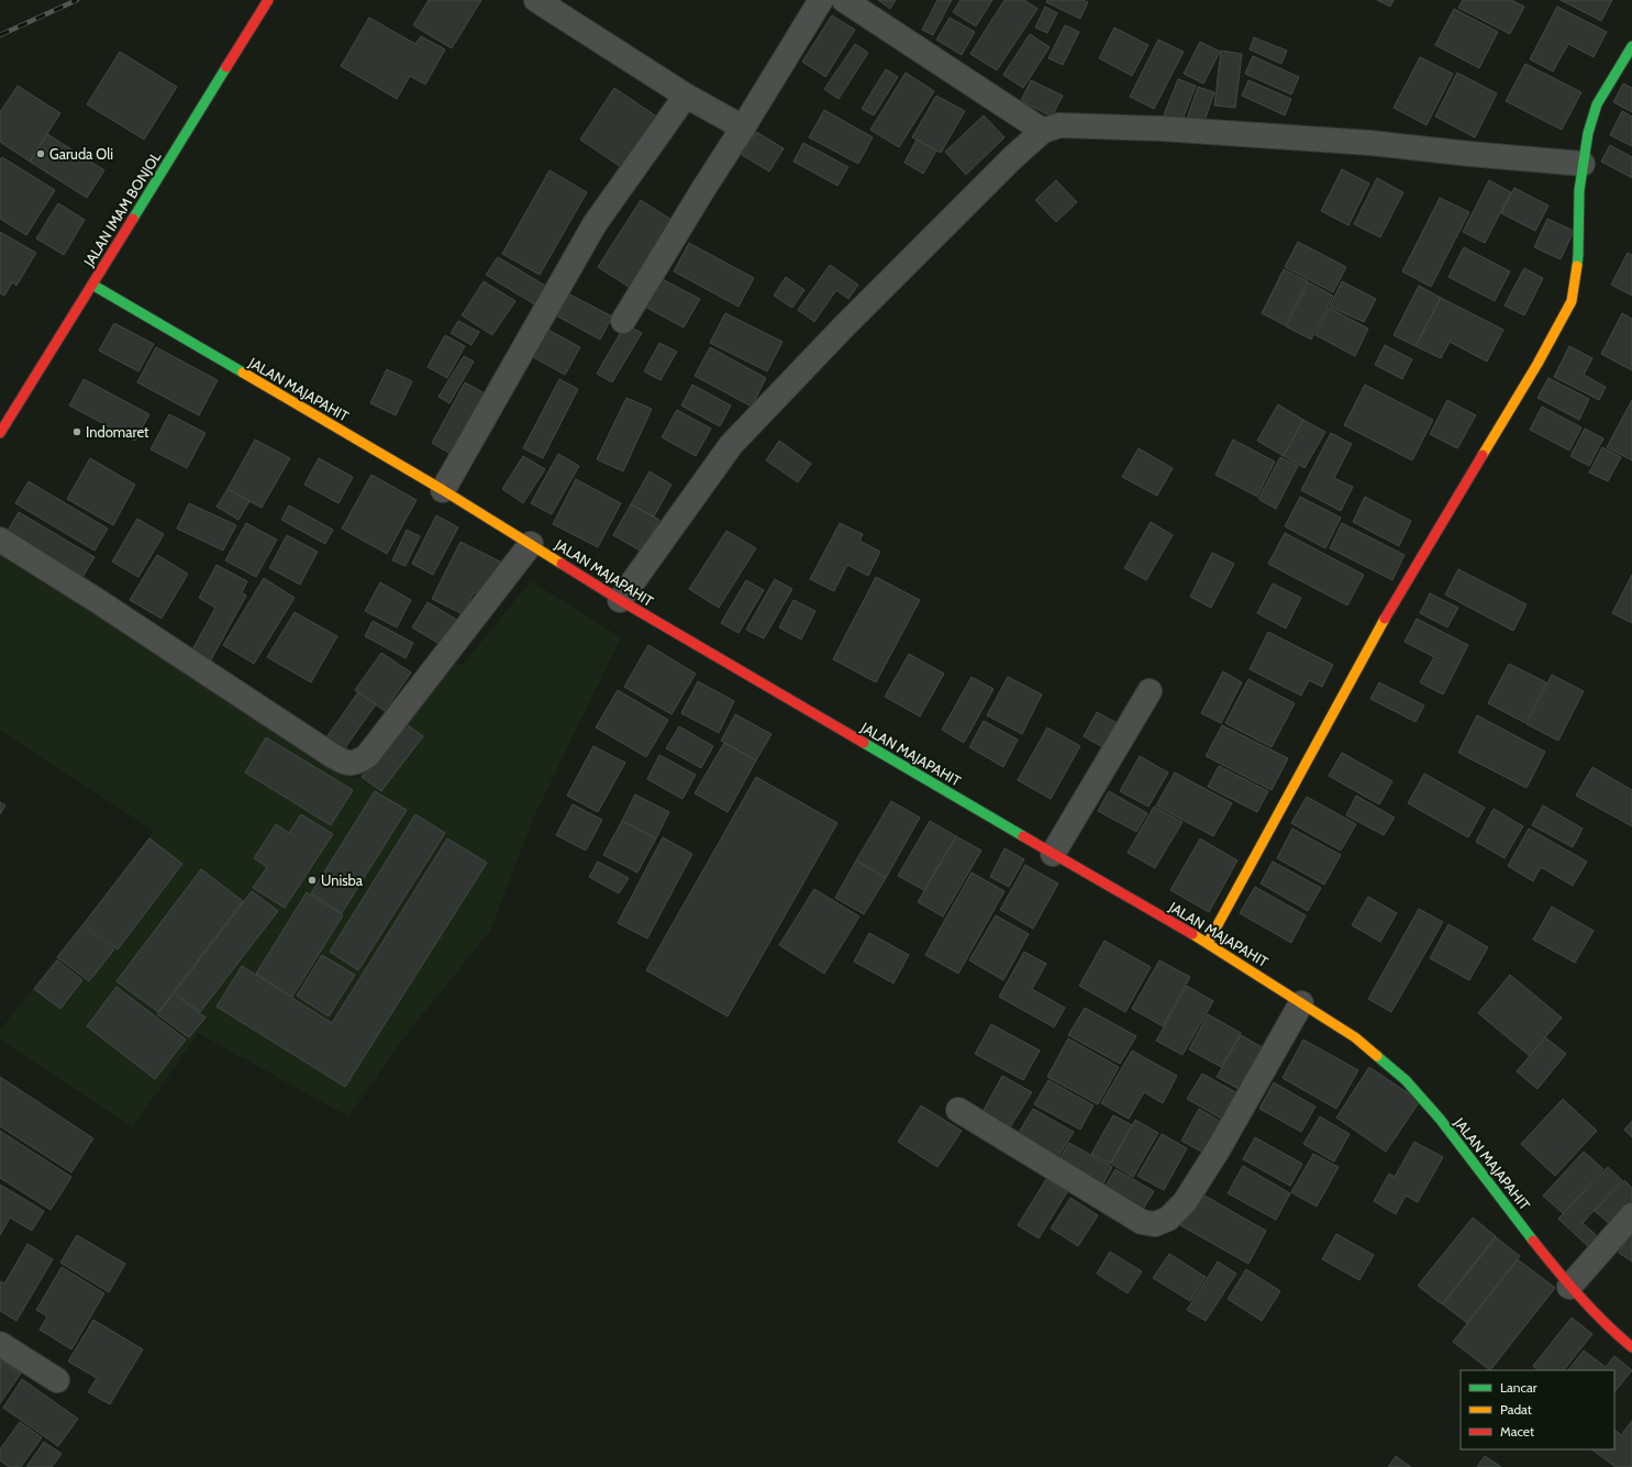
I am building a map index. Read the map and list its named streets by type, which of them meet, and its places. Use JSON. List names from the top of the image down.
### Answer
{
  "streets": {
    "main road": ["JALAN IMAM BONJOL", "JALAN MAJAPAHIT"]
  },
  "crossings": [
    ["JALAN IMAM BONJOL", "JALAN MAJAPAHIT"]
  ],
  "places": ["Garuda Oli", "Indomaret", "Unisba"],
  "legend": ["Lancar", "Padat", "Macet"]
}
